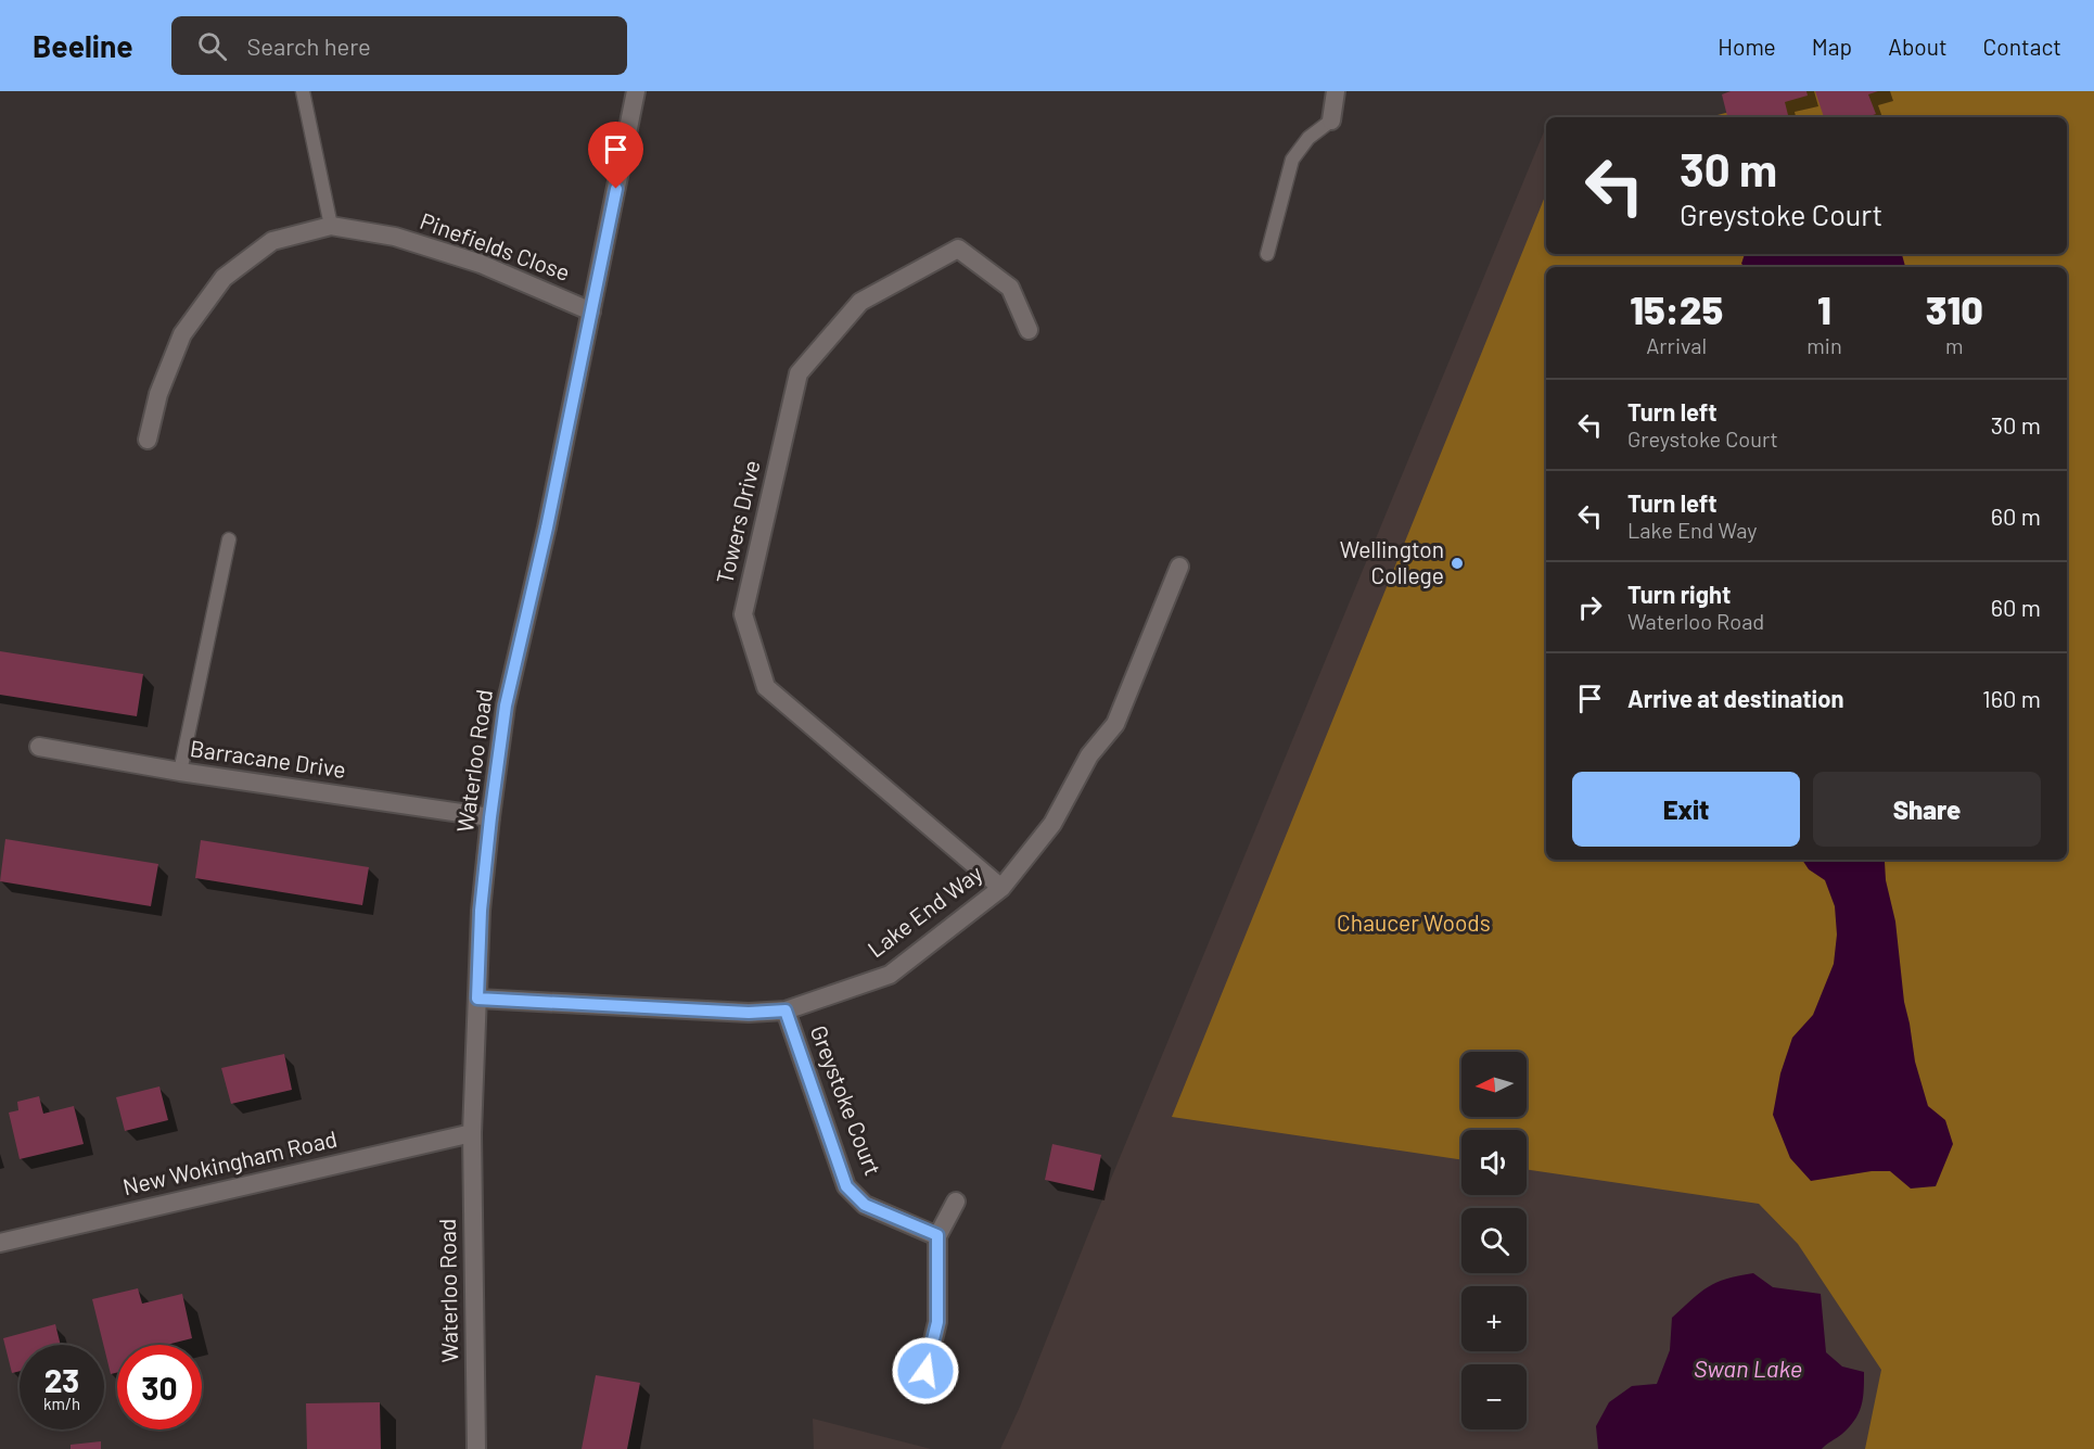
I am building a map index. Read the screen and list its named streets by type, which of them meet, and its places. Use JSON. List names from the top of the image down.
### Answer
{
  "streets": {
    "street": [
      "Pinefields Close",
      "Towers Drive",
      "Barracane Drive",
      "Waterloo Road",
      "Lake End Way",
      "Greystoke Court",
      "New Wokingham Road"
    ]
  },
  "crossings": [
    ["Pinefields Close", "Waterloo Road"],
    ["Towers Drive", "Lake End Way"],
    ["Barracane Drive", "Waterloo Road"],
    ["Waterloo Road", "Lake End Way"],
    ["Waterloo Road", "New Wokingham Road"],
    ["Lake End Way", "Greystoke Court"]
  ],
  "water": ["Swan Lake"],
  "parks": ["Chaucer Woods"],
  "places": ["Wellington College"],
  "north": "left",
  "page": {
    "header": "Beeline",
    "search": "Search here",
    "nav": [
      "Home",
      "Map",
      "About",
      "Contact"
    ],
    "turn": ["30 m", "Greystoke Court"],
    "eta": [
      "15:25",
      "Arrival",
      "1",
      "min",
      "310",
      "m"
    ],
    "list": [
      {
        "name": "Turn left",
        "note": "Greystoke Court",
        "value": "30 m"
      },
      {
        "name": "Turn left",
        "note": "Lake End Way",
        "value": "60 m"
      },
      {
        "name": "Turn right",
        "note": "Waterloo Road",
        "value": "60 m"
      },
      {
        "name": "Arrive at destination",
        "value": "160 m"
      }
    ],
    "buttons": ["Exit", "Share"],
    "map_buttons": ["+", "−"],
    "speed": "23 km/h",
    "limit": "30"
  }
}
